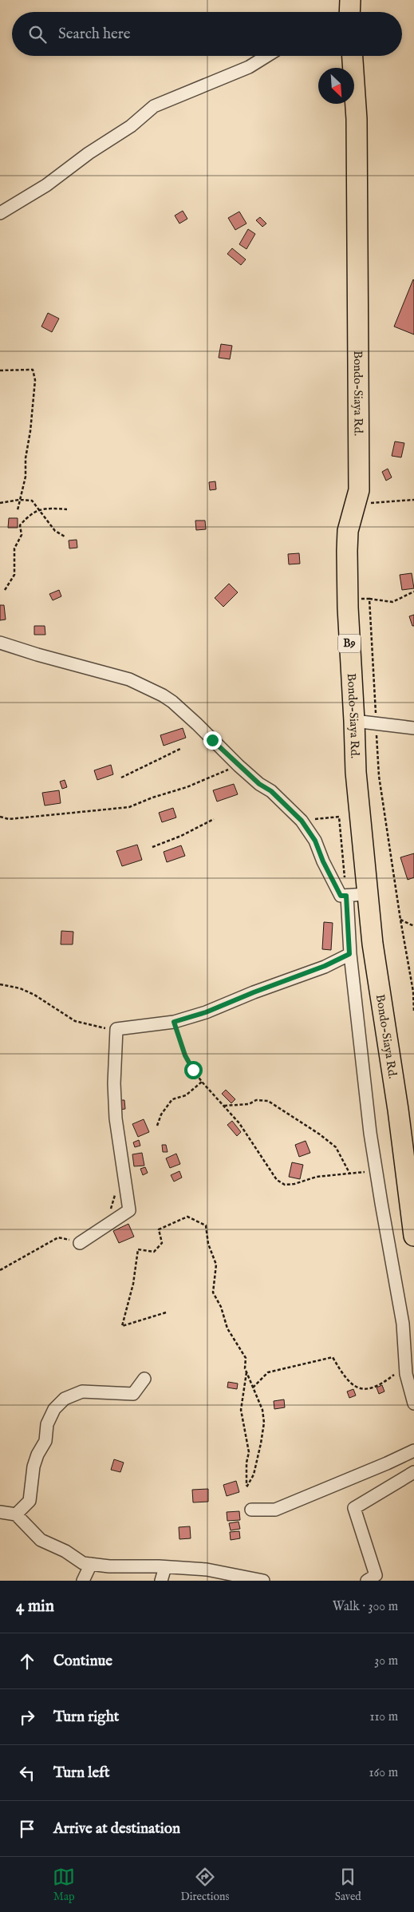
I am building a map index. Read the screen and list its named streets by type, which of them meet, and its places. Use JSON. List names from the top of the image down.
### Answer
{
  "streets": {
    "highway": ["Bondo-Siaya Rd.", "B9"]
  },
  "north": "bottom right",
  "page": {
    "search": "Search here",
    "heading": ["4 min", "Walk · 300 m"],
    "list": [
      ["Continue", "30 m"],
      ["Turn right", "110 m"],
      ["Turn left", "160 m"],
      "Arrive at destination"
    ],
    "nav": ["Map", "Directions", "Saved"]
  }
}
